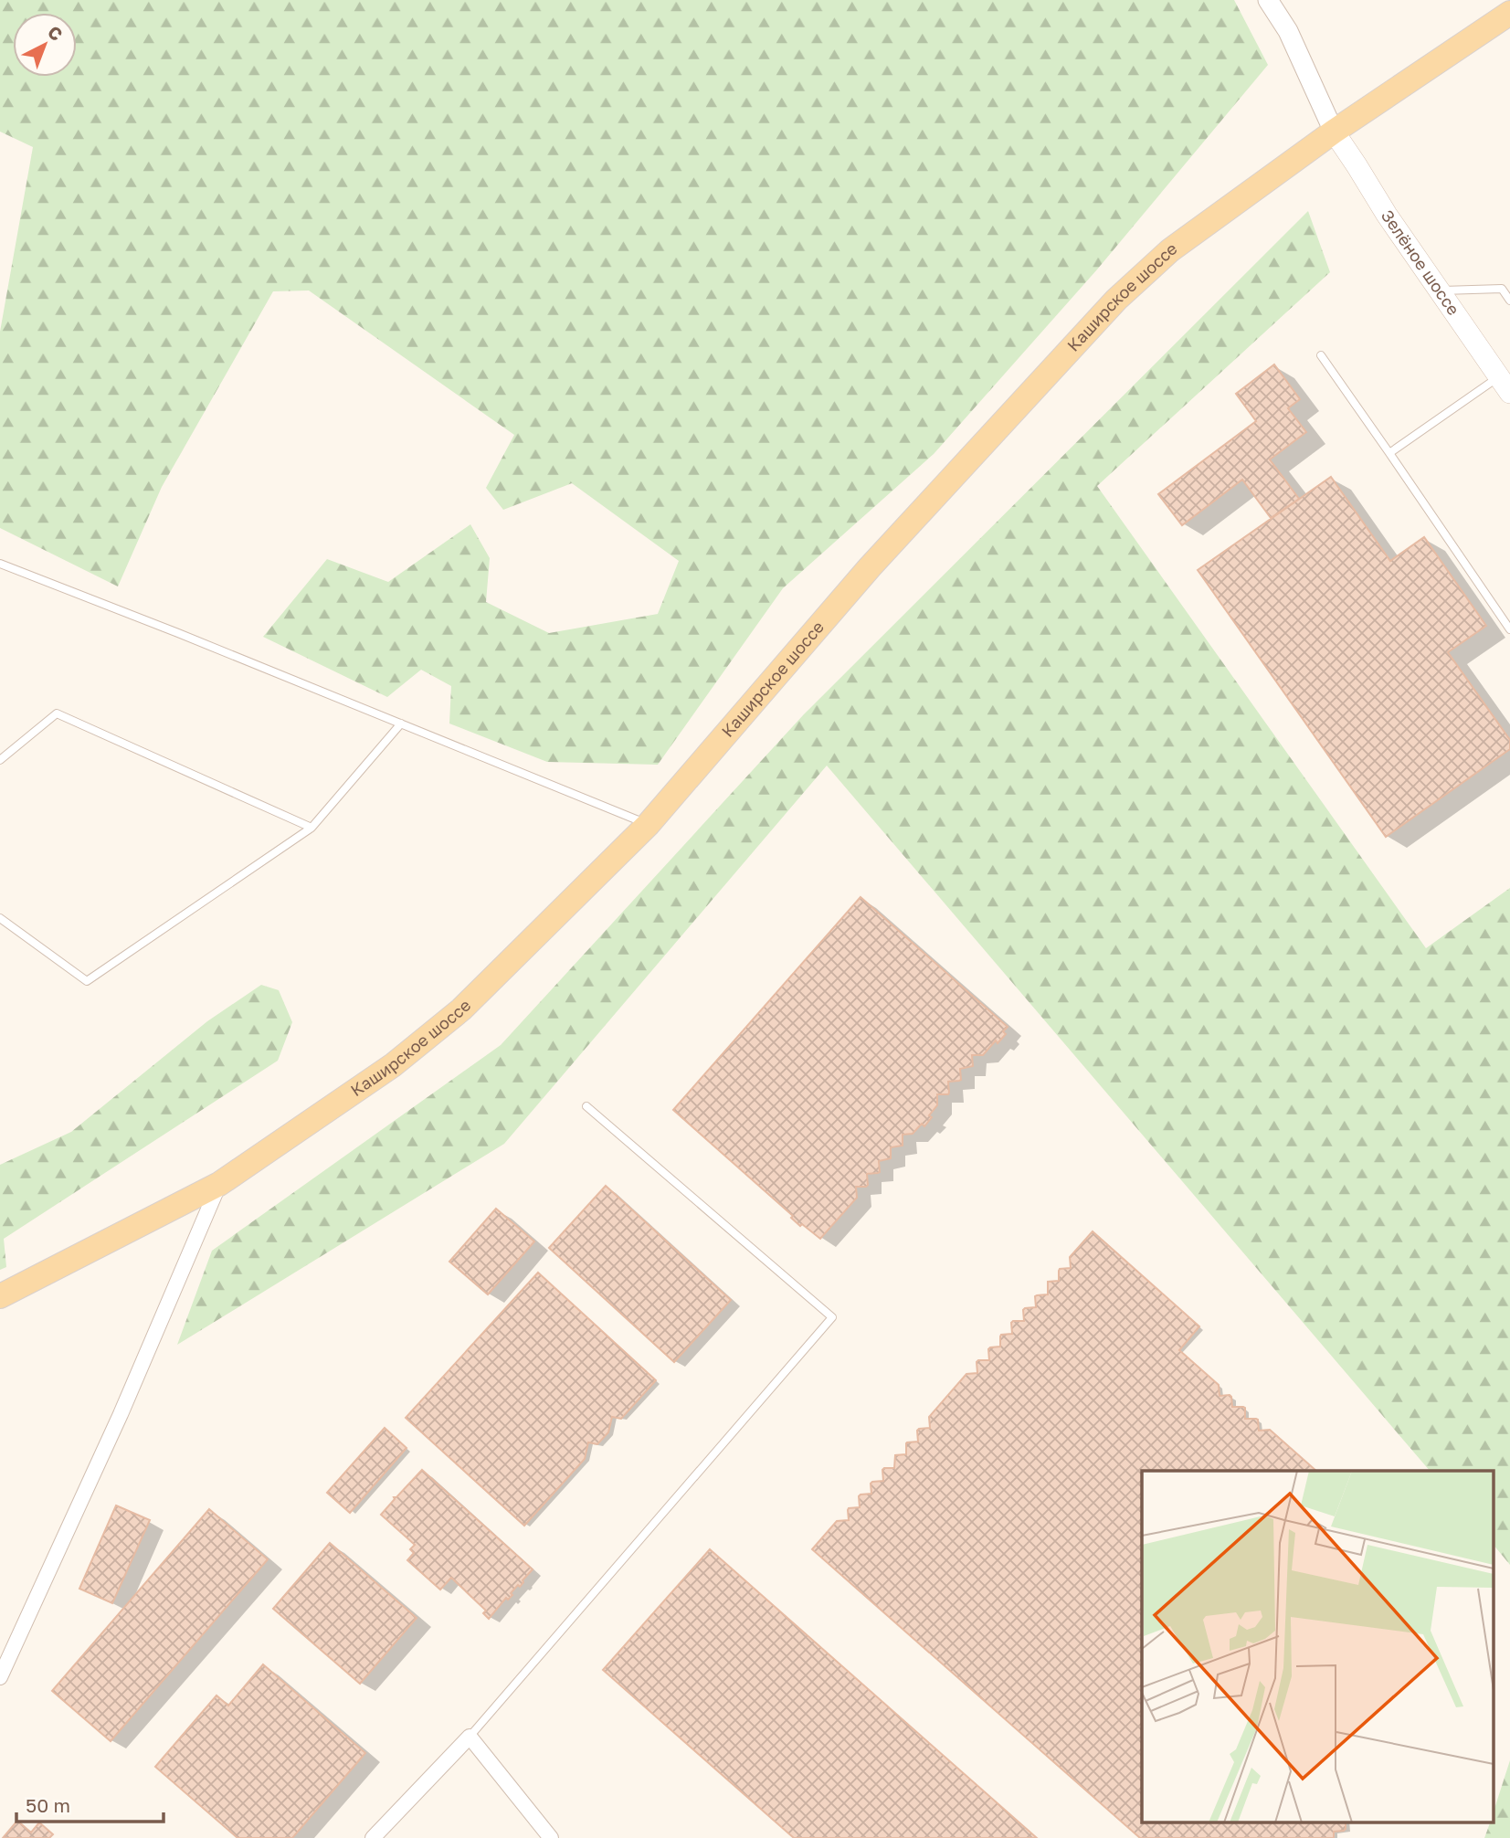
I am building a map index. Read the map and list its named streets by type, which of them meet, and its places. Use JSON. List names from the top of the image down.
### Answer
{
  "streets": {
    "main road": ["Зелёное шоссе", "Каширское шоссе"]
  },
  "crossings": [
    ["Зелёное шоссе", "Каширское шоссе"]
  ],
  "scale_bar": "50 m",
  "north": "top right"
}
